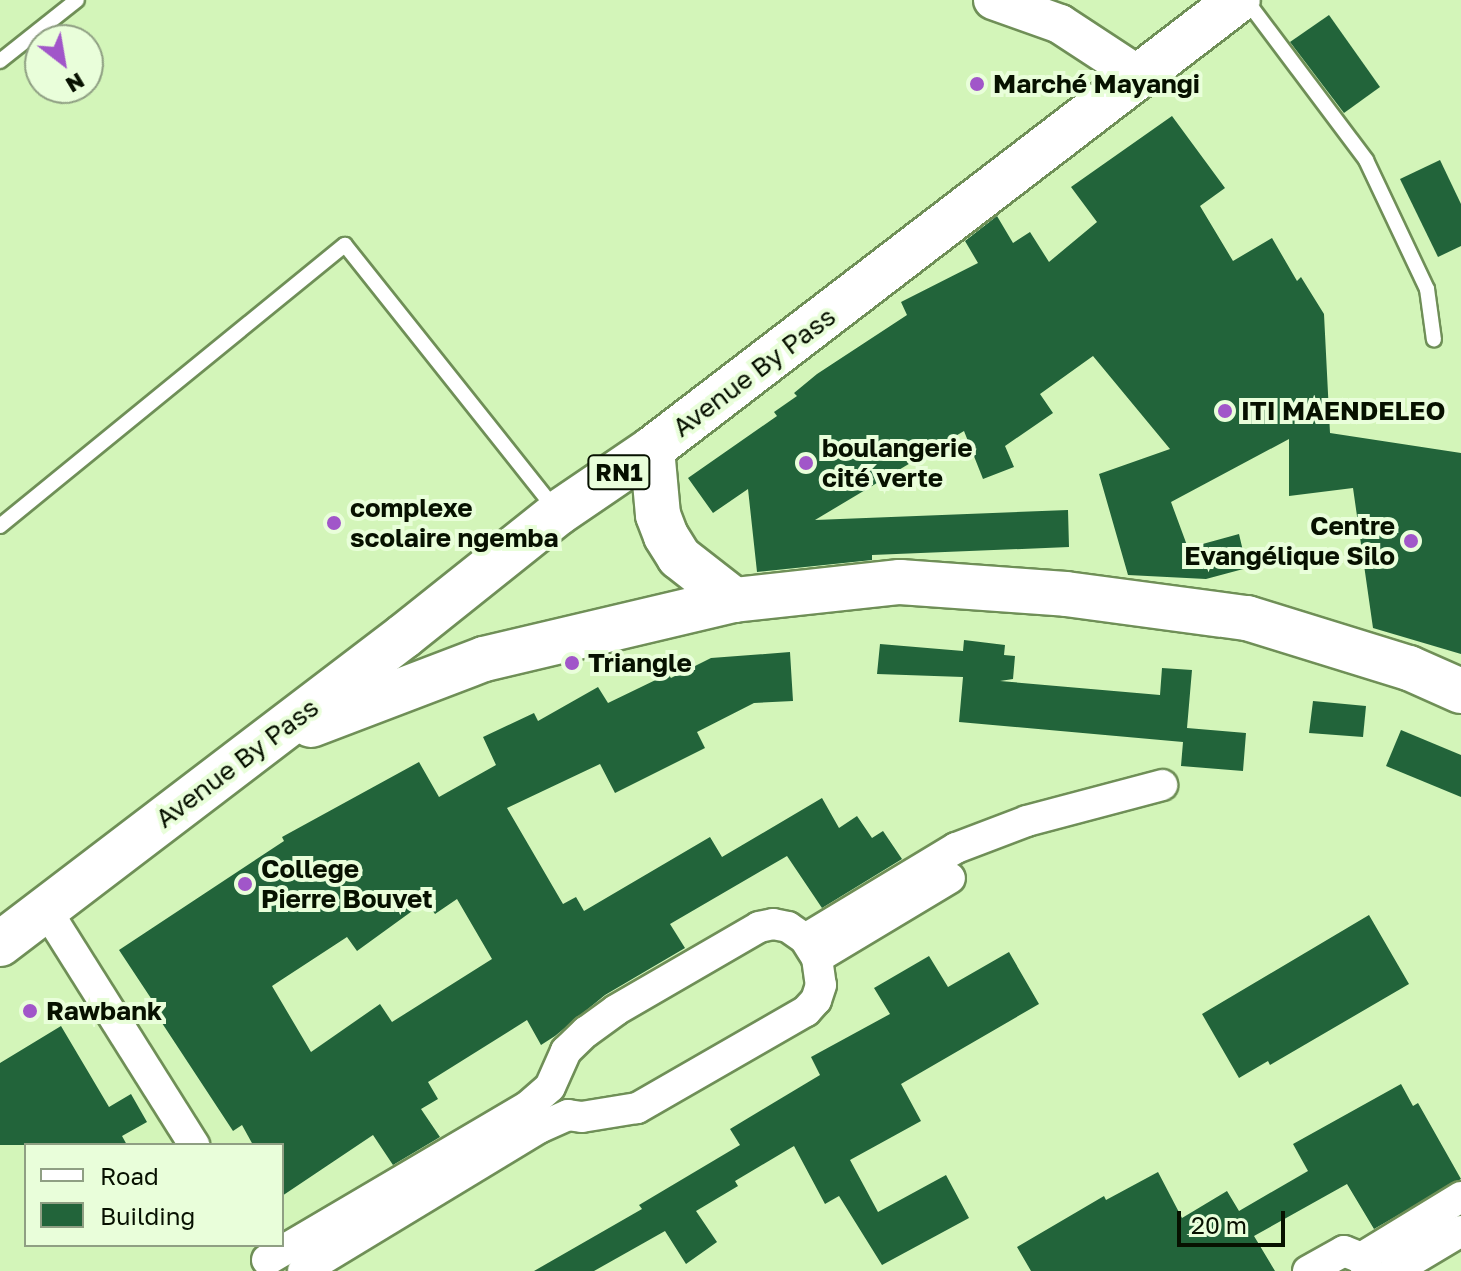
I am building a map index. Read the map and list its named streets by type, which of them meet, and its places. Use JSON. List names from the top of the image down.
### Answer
{
  "streets": {
    "highway": ["Avenue By Pass", "RN1"]
  },
  "places": [
    "Marché Mayangi",
    "ITI MAENDELEO",
    "boulangerie cité verte",
    "complexe scolaire ngemba",
    "Centre Evangélique Silo",
    "Triangle",
    "College Pierre Bouvet",
    "Rawbank"
  ],
  "legend": ["Road", "Building"],
  "scale_bar": "20 m",
  "north": "bottom right"
}
